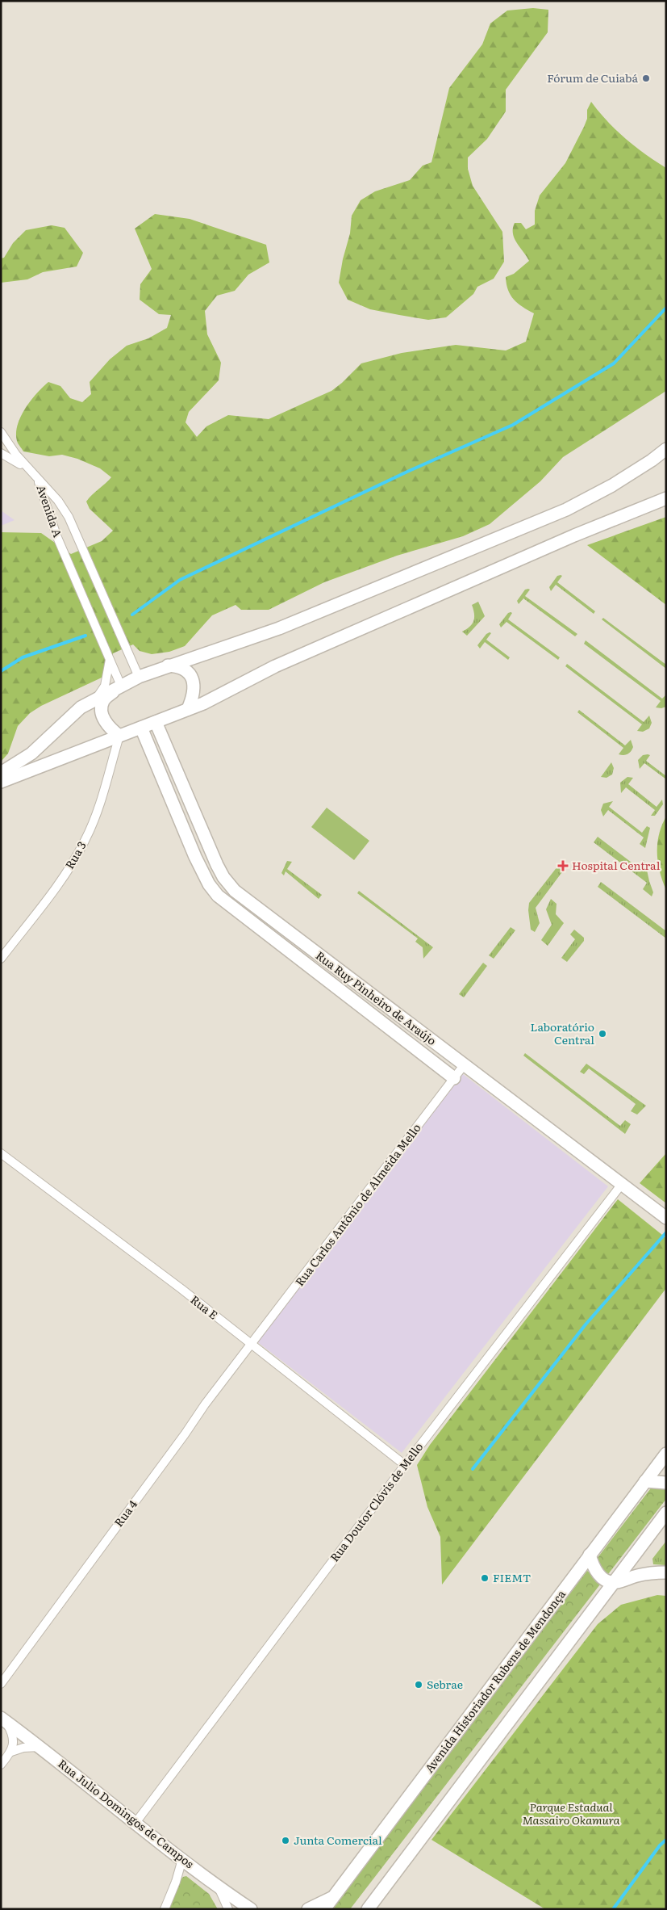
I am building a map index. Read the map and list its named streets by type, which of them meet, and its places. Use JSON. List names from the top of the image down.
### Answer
{
  "streets": {
    "street": [
      "Avenida A",
      "Rua 3",
      "Rua Ruy Pinheiro de Araújo",
      "Rua Carlos Antônio de Almeida Mello",
      "Rua E",
      "Rua Doutor Clóvis de Mello",
      "Rua 4",
      "Avenida Historiador Rubens de Mendonça",
      "Rua Julio Domingos de Campos"
    ]
  },
  "crossings": [
    ["Rua Ruy Pinheiro de Araújo", "Rua Carlos Antônio de Almeida Mello"],
    ["Rua Ruy Pinheiro de Araújo", "Rua Doutor Clóvis de Mello"],
    ["Rua Carlos Antônio de Almeida Mello", "Rua E"],
    ["Rua Carlos Antônio de Almeida Mello", "Rua 4"],
    ["Rua E", "Rua Doutor Clóvis de Mello"],
    ["Rua E", "Rua 4"],
    ["Rua Doutor Clóvis de Mello", "Rua Julio Domingos de Campos"]
  ],
  "parks": ["Parque Estadual Massairo Okamura"],
  "places": {
    "other": [
      "Fórum de Cuiabá",
      "Laboratório Central",
      "FIEMT",
      "Sebrae",
      "Junta Comercial"
    ],
    "health": ["Hospital Central"]
  }
}
